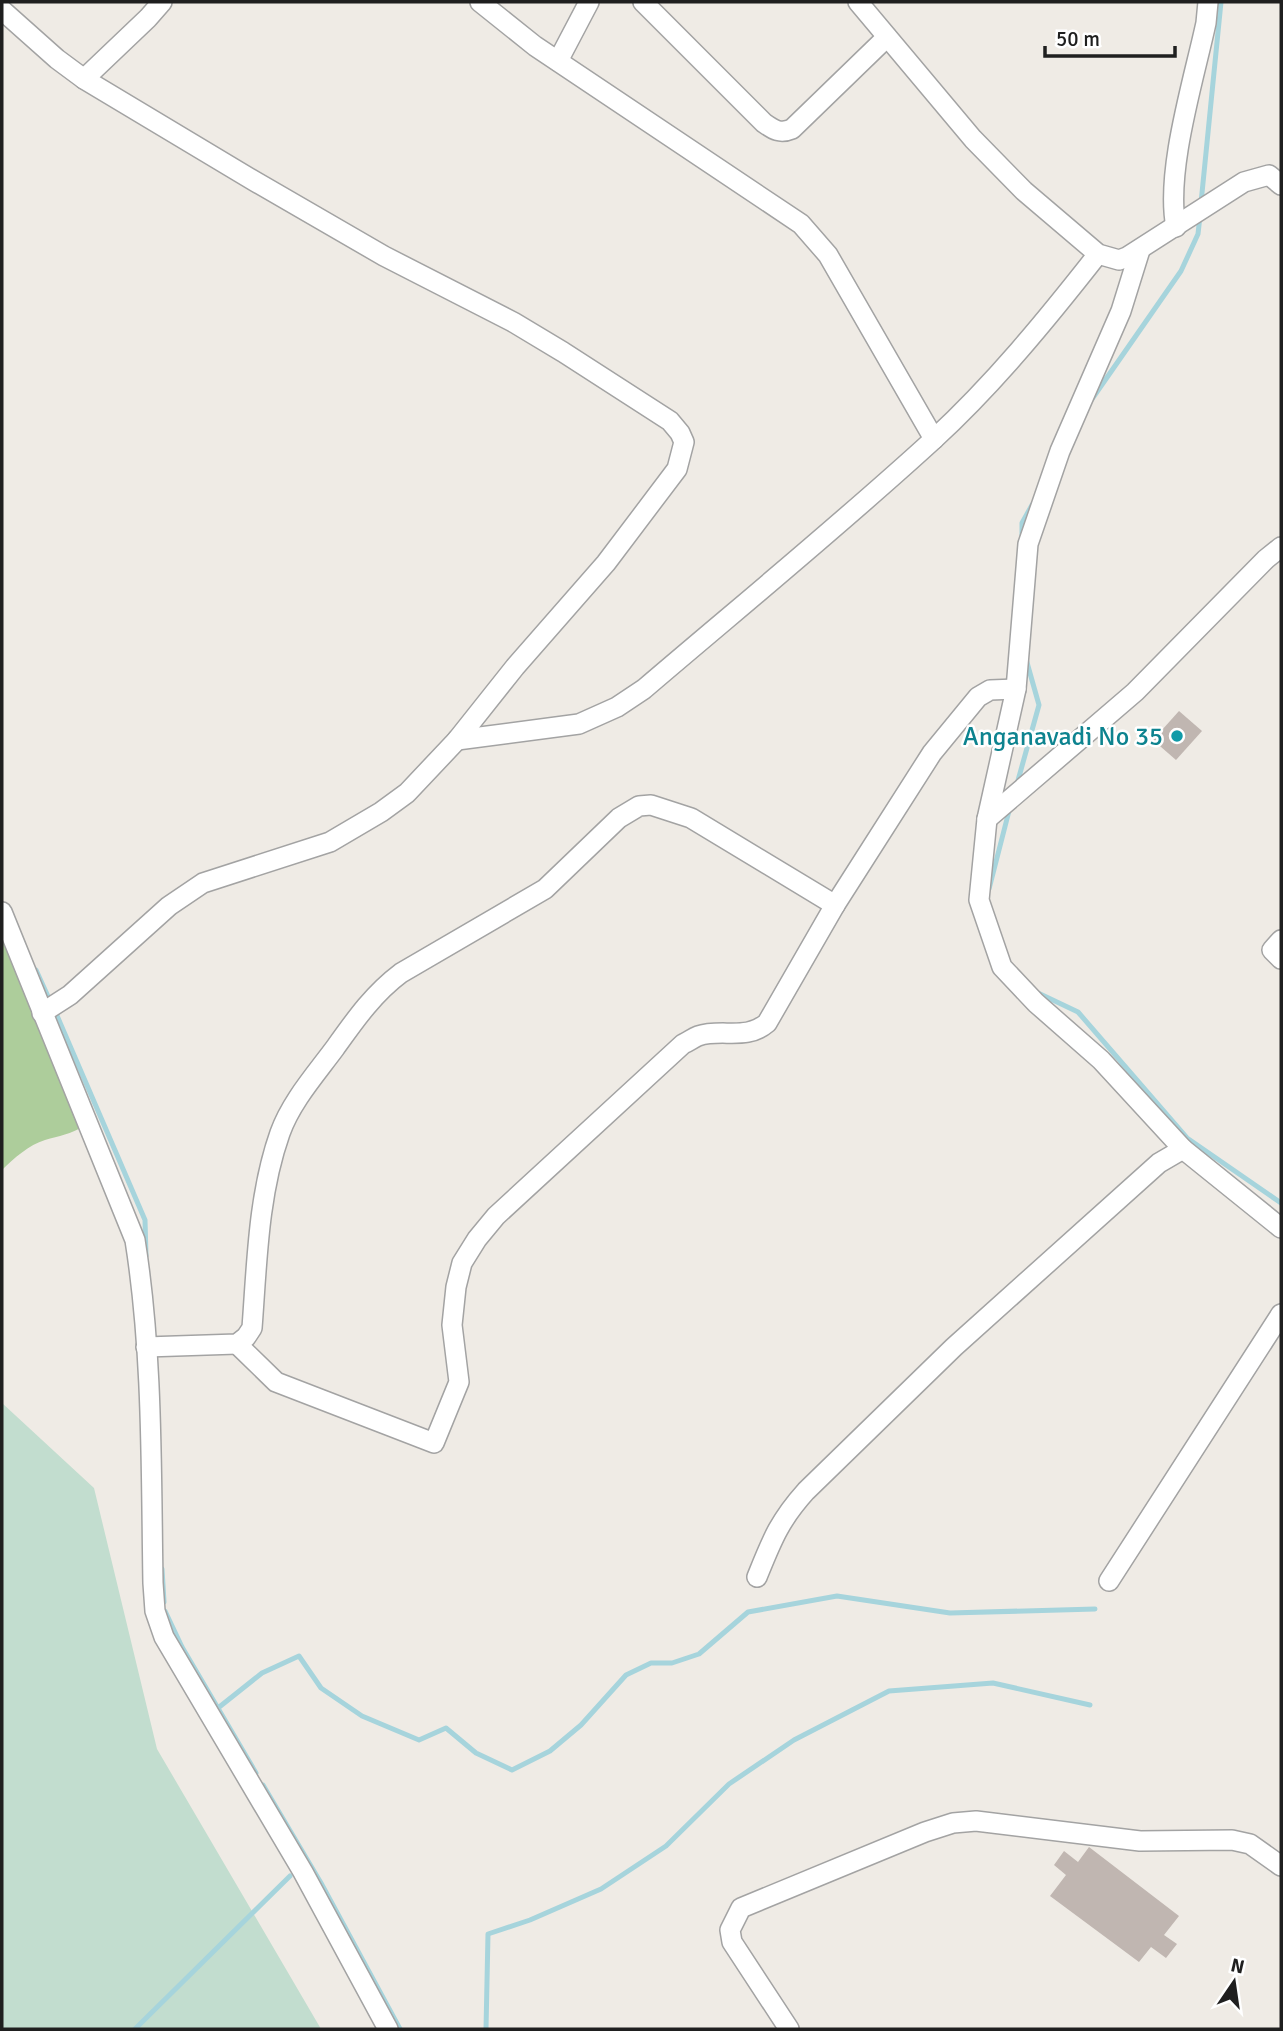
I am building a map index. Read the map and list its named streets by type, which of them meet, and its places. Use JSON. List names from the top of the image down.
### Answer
{
  "places": ["Anganavadi No 35"],
  "scale_bar": "50 m",
  "north": "top"
}
